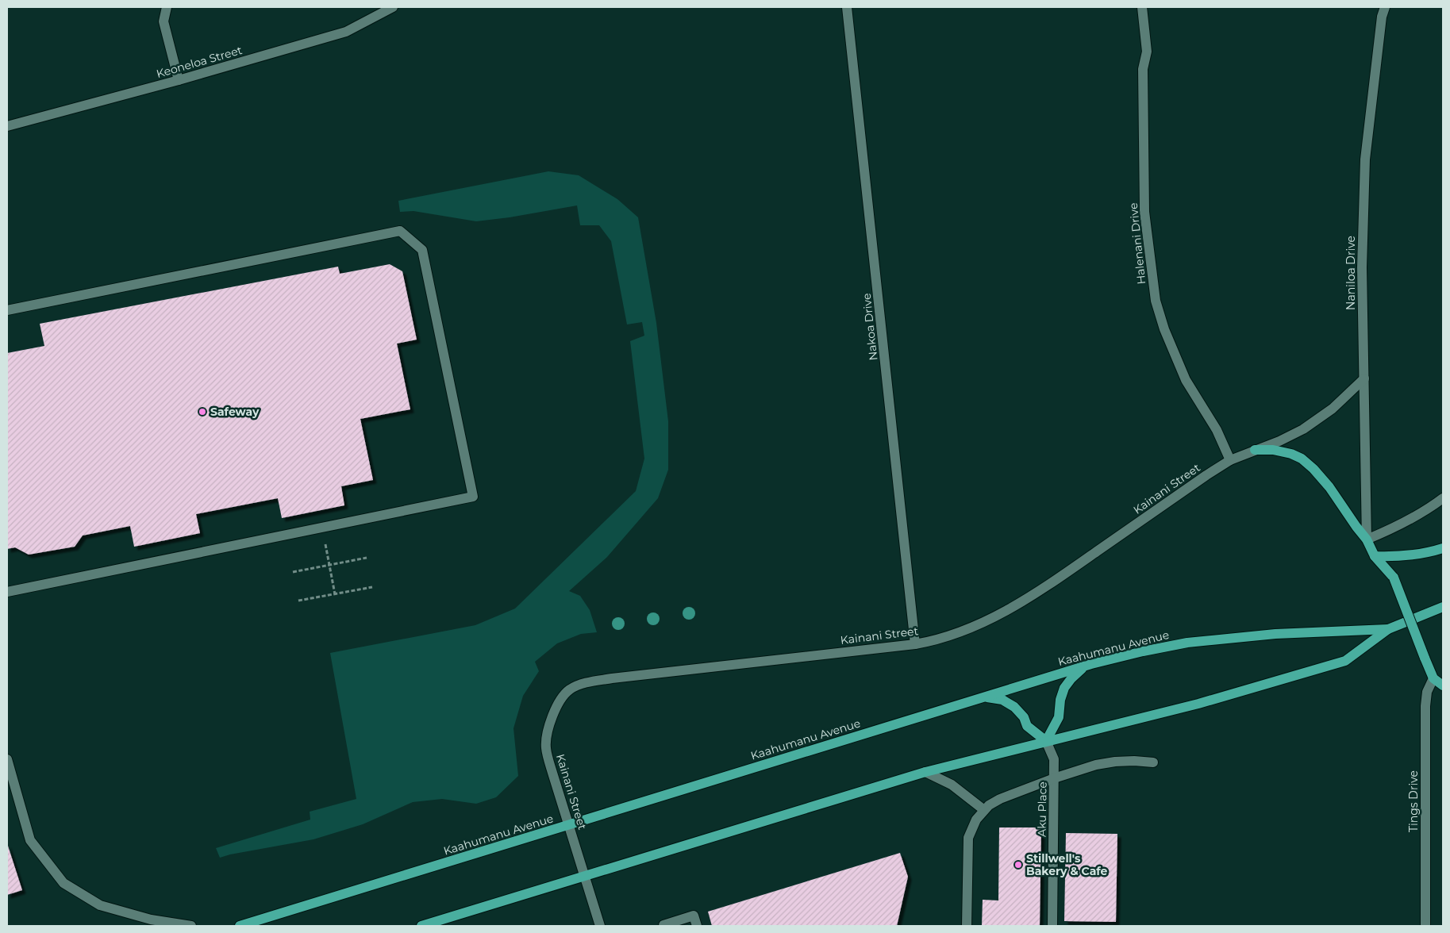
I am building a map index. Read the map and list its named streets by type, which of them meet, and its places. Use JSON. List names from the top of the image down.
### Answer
{
  "streets": {
    "main road": ["Kaahumanu Avenue"],
    "street": [
      "Keoneloa Street",
      "Halenani Drive",
      "Naniloa Drive",
      "Nakoa Drive",
      "Kainani Street",
      "Tings Drive",
      "Aku Place"
    ]
  },
  "crossings": [
    ["Halenani Drive", "Kainani Street"],
    ["Naniloa Drive", "Kainani Street"],
    ["Nakoa Drive", "Kainani Street"],
    ["Kainani Street", "Kaahumanu Avenue"],
    ["Kaahumanu Avenue", "Aku Place"]
  ],
  "places": ["Safeway", "Stillwell's Bakery & Cafe"]
}
